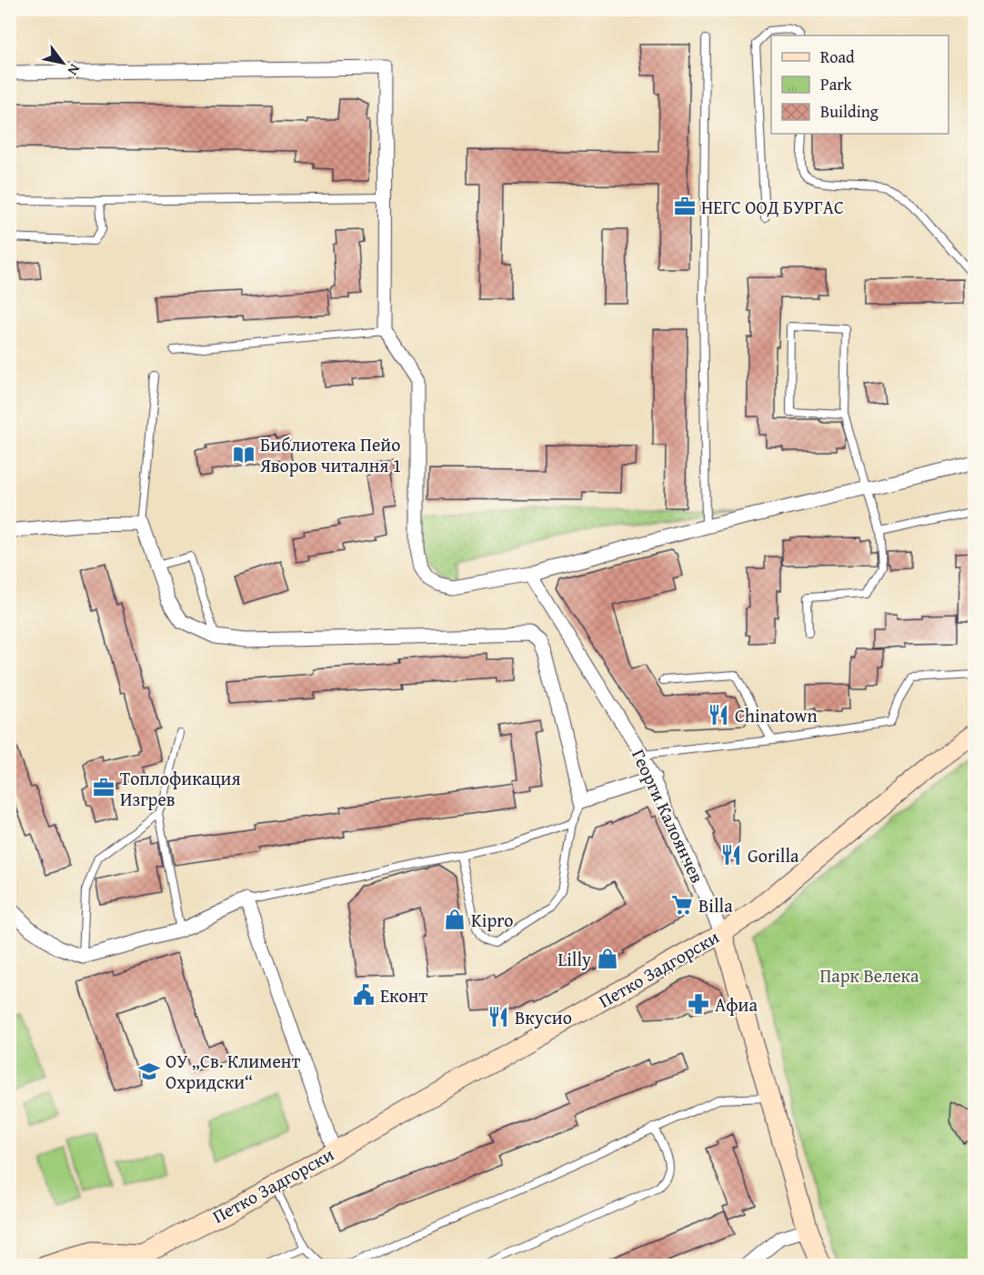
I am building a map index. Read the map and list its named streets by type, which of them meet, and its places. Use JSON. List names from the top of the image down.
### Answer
{
  "streets": {
    "street": ["Георги Калоянчев", "Петко Задгорски"]
  },
  "crossings": [
    ["Георги Калоянчев", "Петко Задгорски"]
  ],
  "parks": ["Парк Велека"],
  "places": {
    "office": ["НЕГС ООД БУРГАС", "Топлофикация Изгрев"],
    "library": ["Библиотека Пейо Яворов читалня 1"],
    "restaurant": ["Chinatown", "Gorilla", "Вкусио"],
    "supermarket": ["Billa"],
    "shop": ["Kipro", "Lilly"],
    "public building": ["Еконт"],
    "pharmacy": ["Афиа"],
    "school or university": ["ОУ „Св. Климент Охридски“"]
  },
  "legend": ["Road", "Park", "Building"],
  "north": "bottom right"
}
